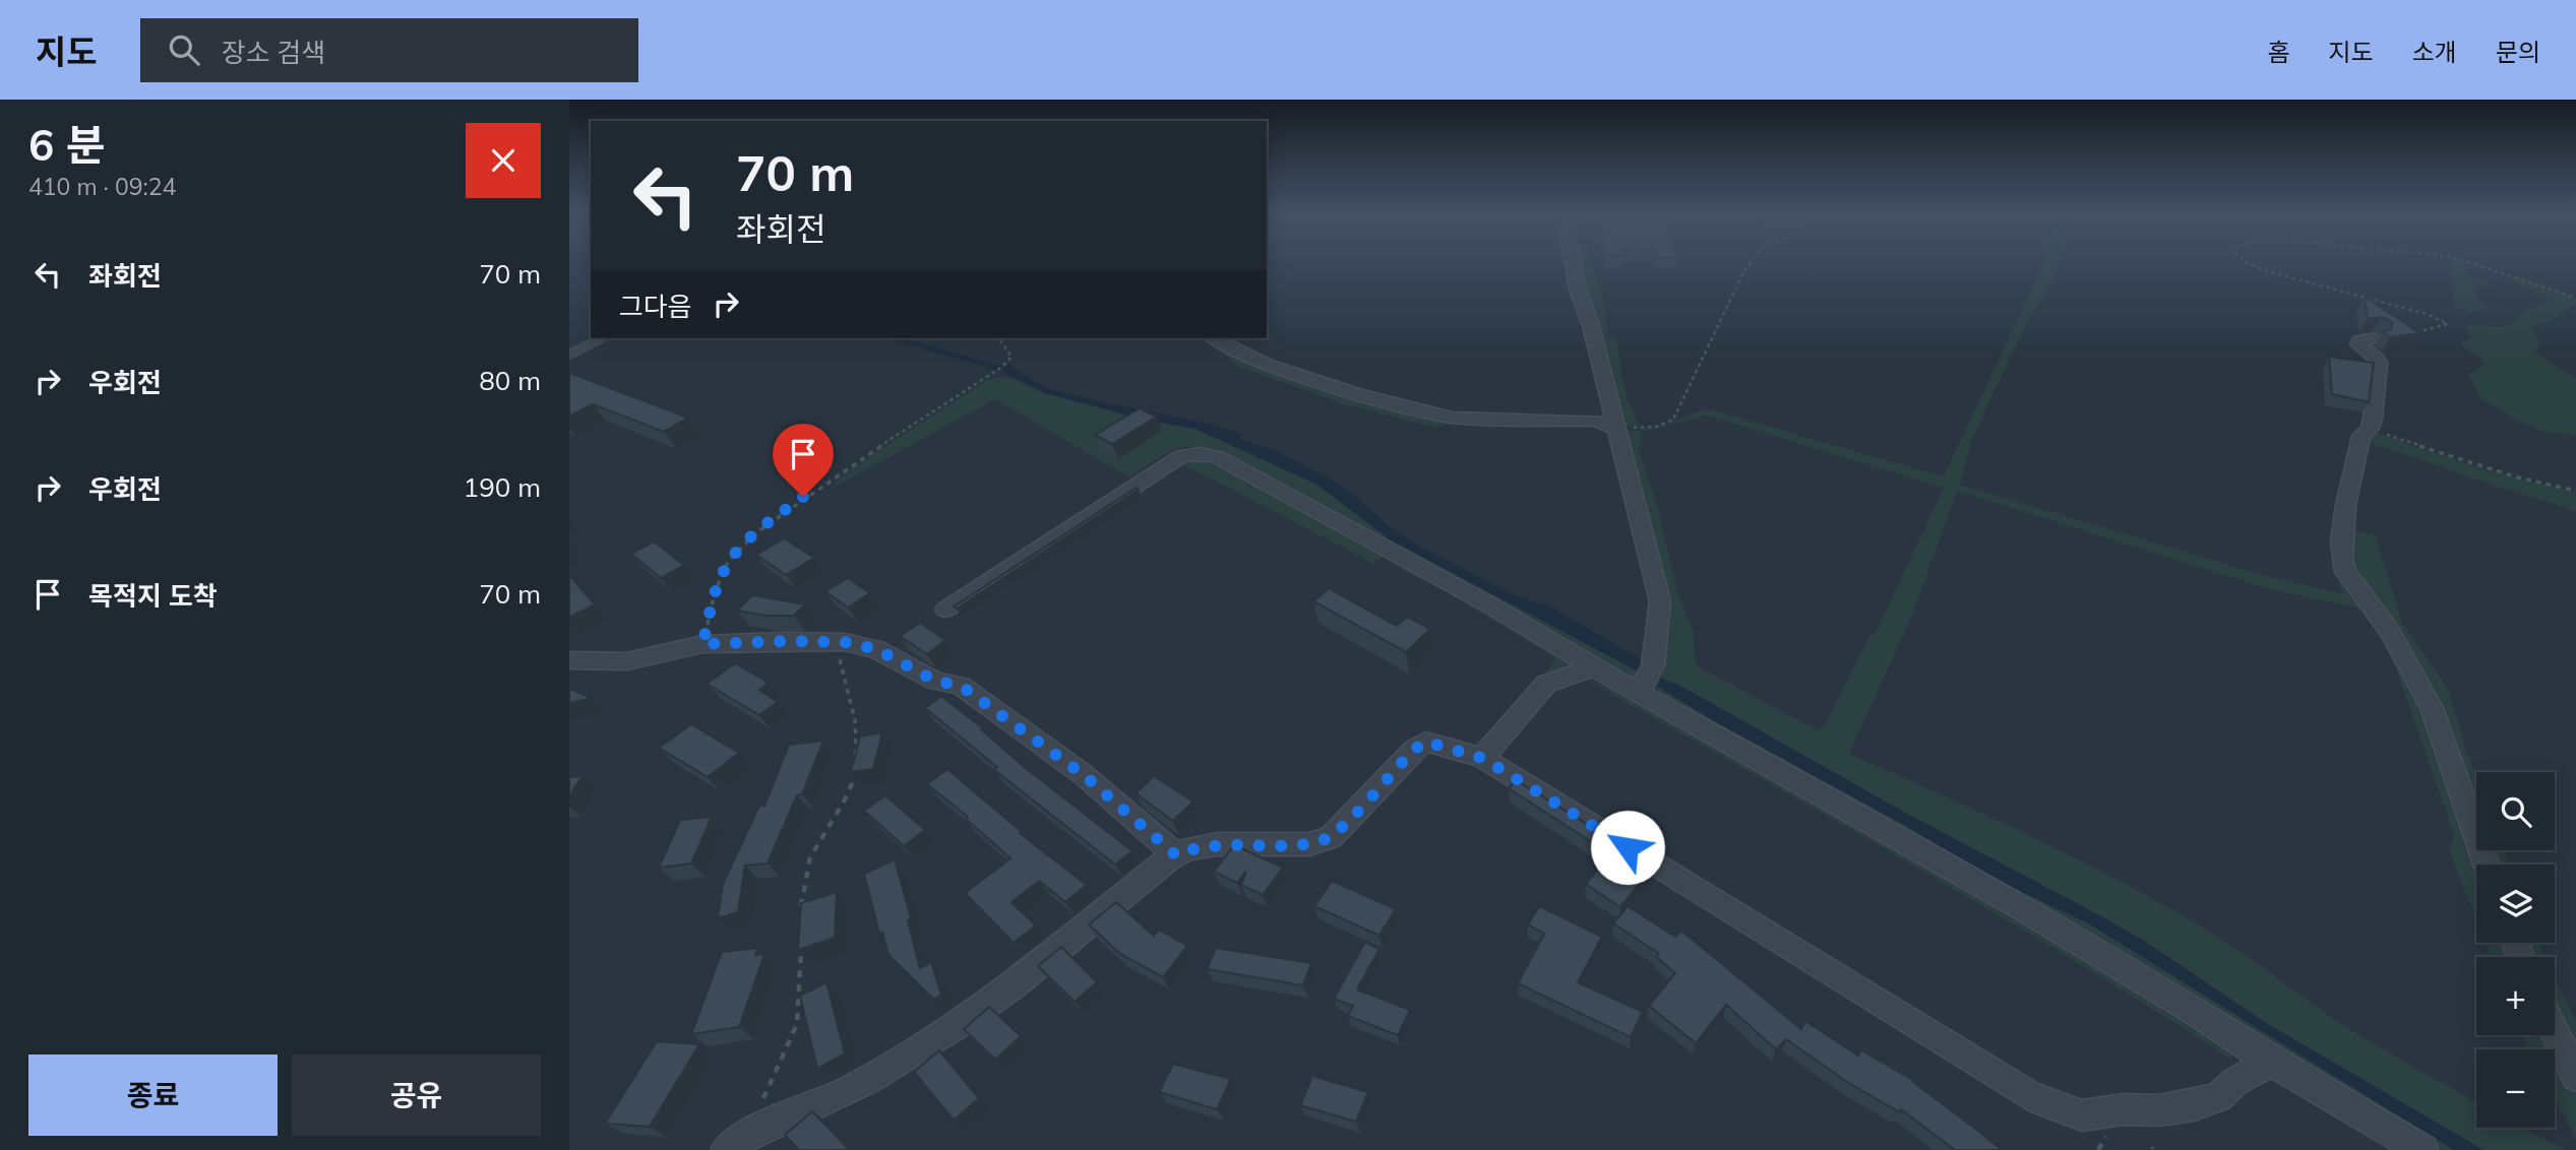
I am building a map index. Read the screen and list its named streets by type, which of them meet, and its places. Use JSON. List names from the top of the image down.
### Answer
{
  "page": {
    "header": "지도",
    "search": "장소 검색",
    "nav": [
      "홈",
      "지도",
      "소개",
      "문의"
    ],
    "heading": ["6 분", "410 m · 09:24"],
    "turn": ["70 m", "좌회전"],
    "list": [
      {
        "name": "좌회전",
        "value": "70 m"
      },
      {
        "name": "우회전",
        "value": "80 m"
      },
      {
        "name": "우회전",
        "value": "190 m"
      },
      {
        "name": "목적지 도착",
        "value": "70 m"
      }
    ],
    "then": "그다음",
    "map_buttons": ["+", "−"],
    "buttons": ["종료", "공유"]
  }
}
